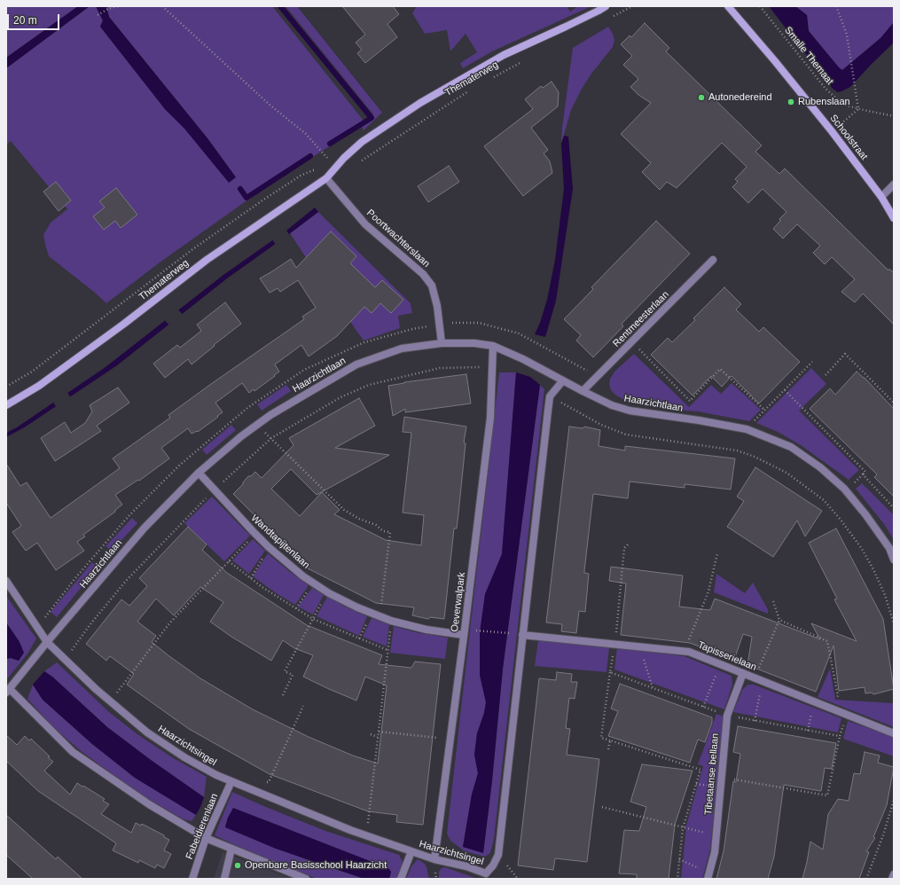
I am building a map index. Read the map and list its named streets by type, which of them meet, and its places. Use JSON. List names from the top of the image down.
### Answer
{
  "streets": {
    "street": [
      "Thematerweg",
      "Schoolstraat",
      "Poortwachterslaan",
      "Rentmeesterlaan",
      "Haarzichtlaan",
      "Wandtapijtenlaan",
      "Oeverwalpark",
      "Tapisserielaan",
      "Haarzichtsingel",
      "Tibetaanse bellaan",
      "Fabeldierenlaan"
    ],
    "path": ["Smalle Themaat"]
  },
  "crossings": [
    ["Thematerweg", "Poortwachterslaan"],
    ["Poortwachterslaan", "Haarzichtlaan"],
    ["Rentmeesterlaan", "Haarzichtlaan"],
    ["Haarzichtlaan", "Wandtapijtenlaan"],
    ["Haarzichtlaan", "Oeverwalpark"],
    ["Haarzichtlaan", "Haarzichtsingel"],
    ["Wandtapijtenlaan", "Oeverwalpark"],
    ["Oeverwalpark", "Haarzichtsingel"],
    ["Tapisserielaan", "Tibetaanse bellaan"],
    ["Haarzichtsingel", "Fabeldierenlaan"]
  ],
  "places": ["Autonedereind", "Rubenslaan", "Openbare Basisschool Haarzicht"],
  "scale_bar": "20 m"
}
